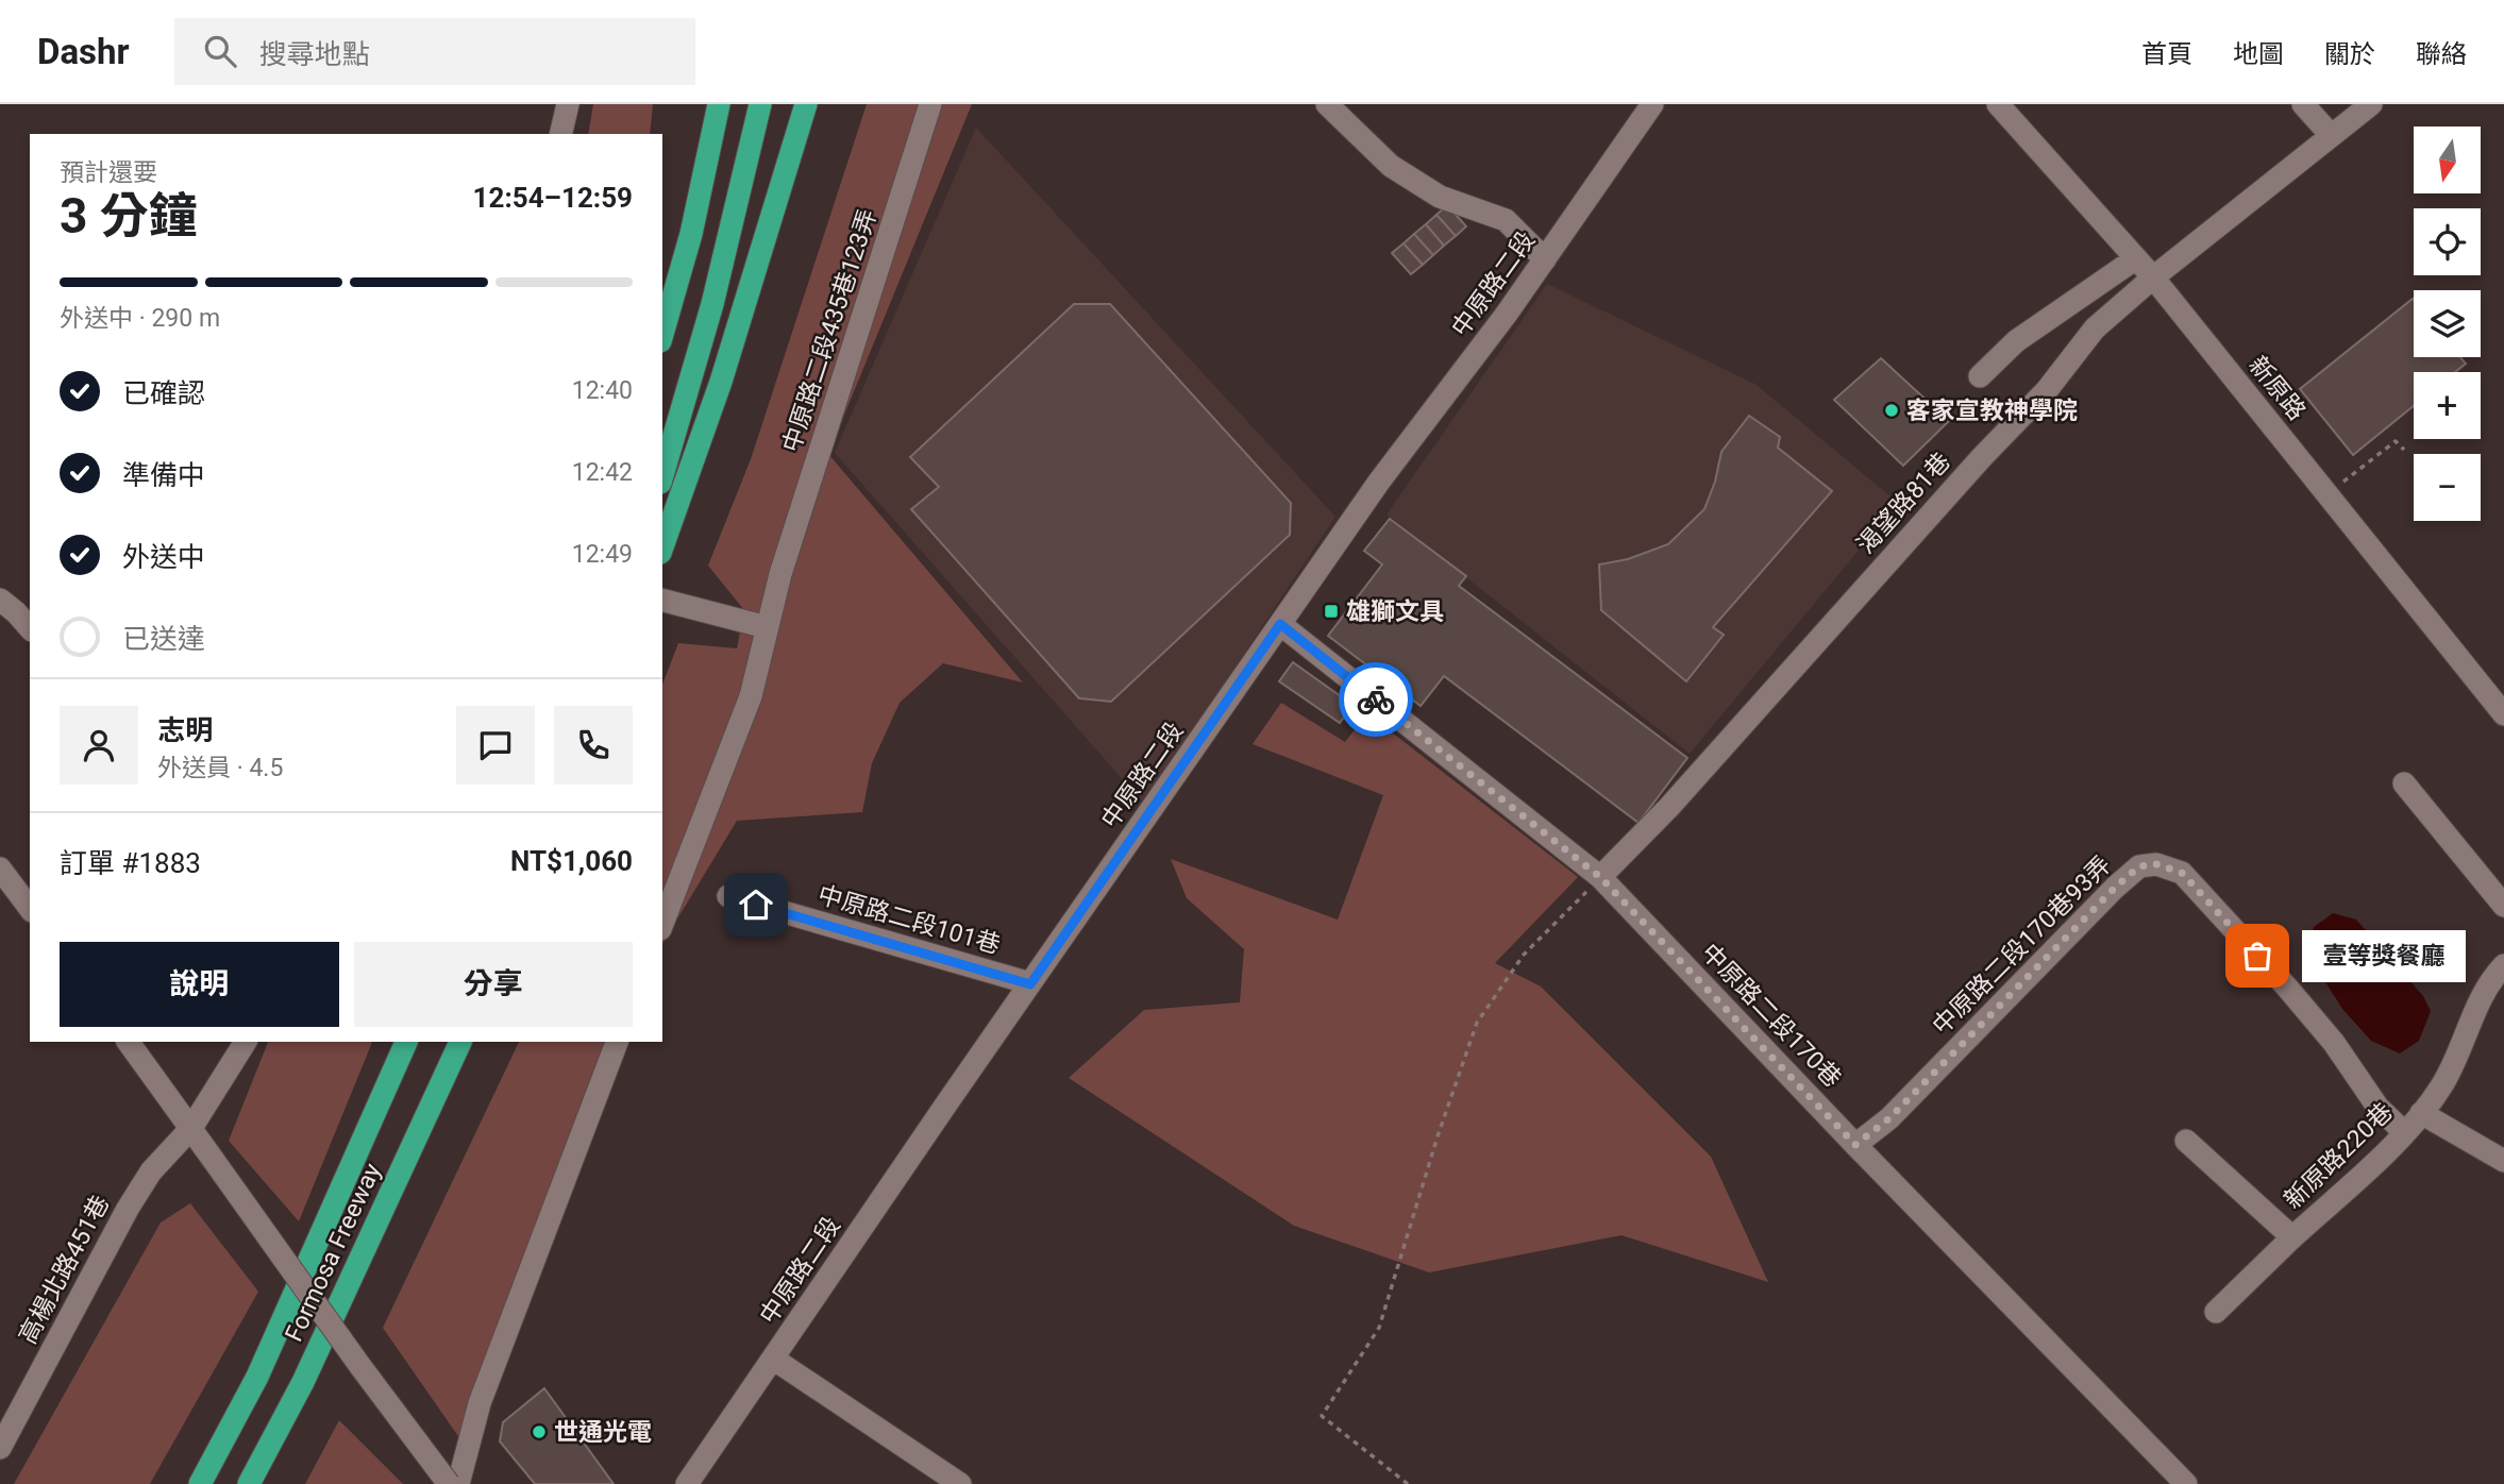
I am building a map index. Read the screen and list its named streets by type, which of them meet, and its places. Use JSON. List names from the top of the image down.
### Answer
{
  "streets": {
    "highway": ["Formosa Freeway"],
    "street": [
      "中原路二段",
      "中原路二段435巷123弄",
      "新原路",
      "渴望路81巷",
      "中原路二段101巷",
      "中原路二段170巷93弄",
      "中原路二段170巷",
      "新原路220巷",
      "高楊北路451巷"
    ]
  },
  "crossings": [
    ["中原路二段", "中原路二段101巷"],
    ["中原路二段", "中原路二段170巷"],
    ["新原路", "渴望路81巷"],
    ["渴望路81巷", "中原路二段170巷"],
    ["中原路二段170巷93弄", "中原路二段170巷"],
    ["中原路二段170巷93弄", "新原路220巷"]
  ],
  "places": {
    "other": ["客家宣教神學院", "壹等獎餐廳", "世通光電"],
    "transit": ["雄獅文具"]
  },
  "north": "bottom",
  "page": {
    "header": "Dashr",
    "search": "搜尋地點",
    "nav": [
      "首頁",
      "地圖",
      "關於",
      "聯絡"
    ],
    "map_buttons": ["+", "−"],
    "heading": ["3 分鐘", "預計還要", "12:54–12:59"],
    "panel": [
      "志明",
      "外送員 · 4.5",
      "訂單 #1883",
      "NT$1,060"
    ],
    "bar": "外送中 · 290 m",
    "list": [
      ["已確認", "12:40"],
      ["準備中", "12:42"],
      ["外送中", "12:49"],
      "已送達"
    ],
    "buttons": ["說明", "分享"],
    "bubble": "壹等獎餐廳"
  }
}
